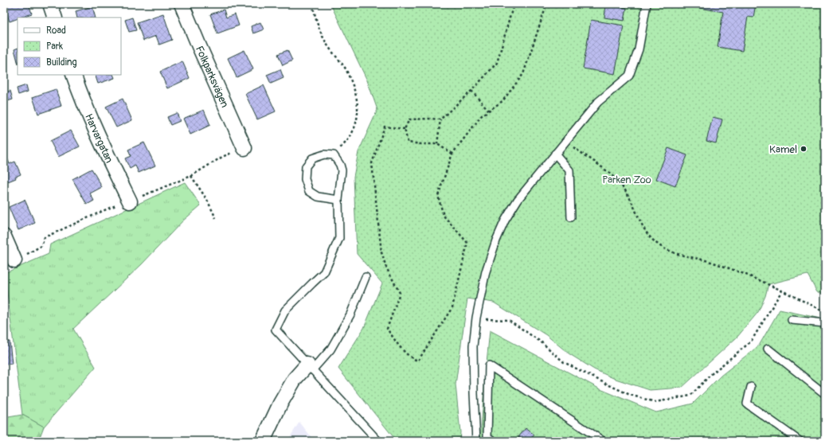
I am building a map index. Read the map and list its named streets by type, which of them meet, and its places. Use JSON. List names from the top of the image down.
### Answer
{
  "streets": {
    "street": ["Folkparksvägen", "Harvargatan"]
  },
  "parks": ["Parken Zoo"],
  "places": ["Kamel"],
  "legend": ["Road", "Park", "Building"]
}
